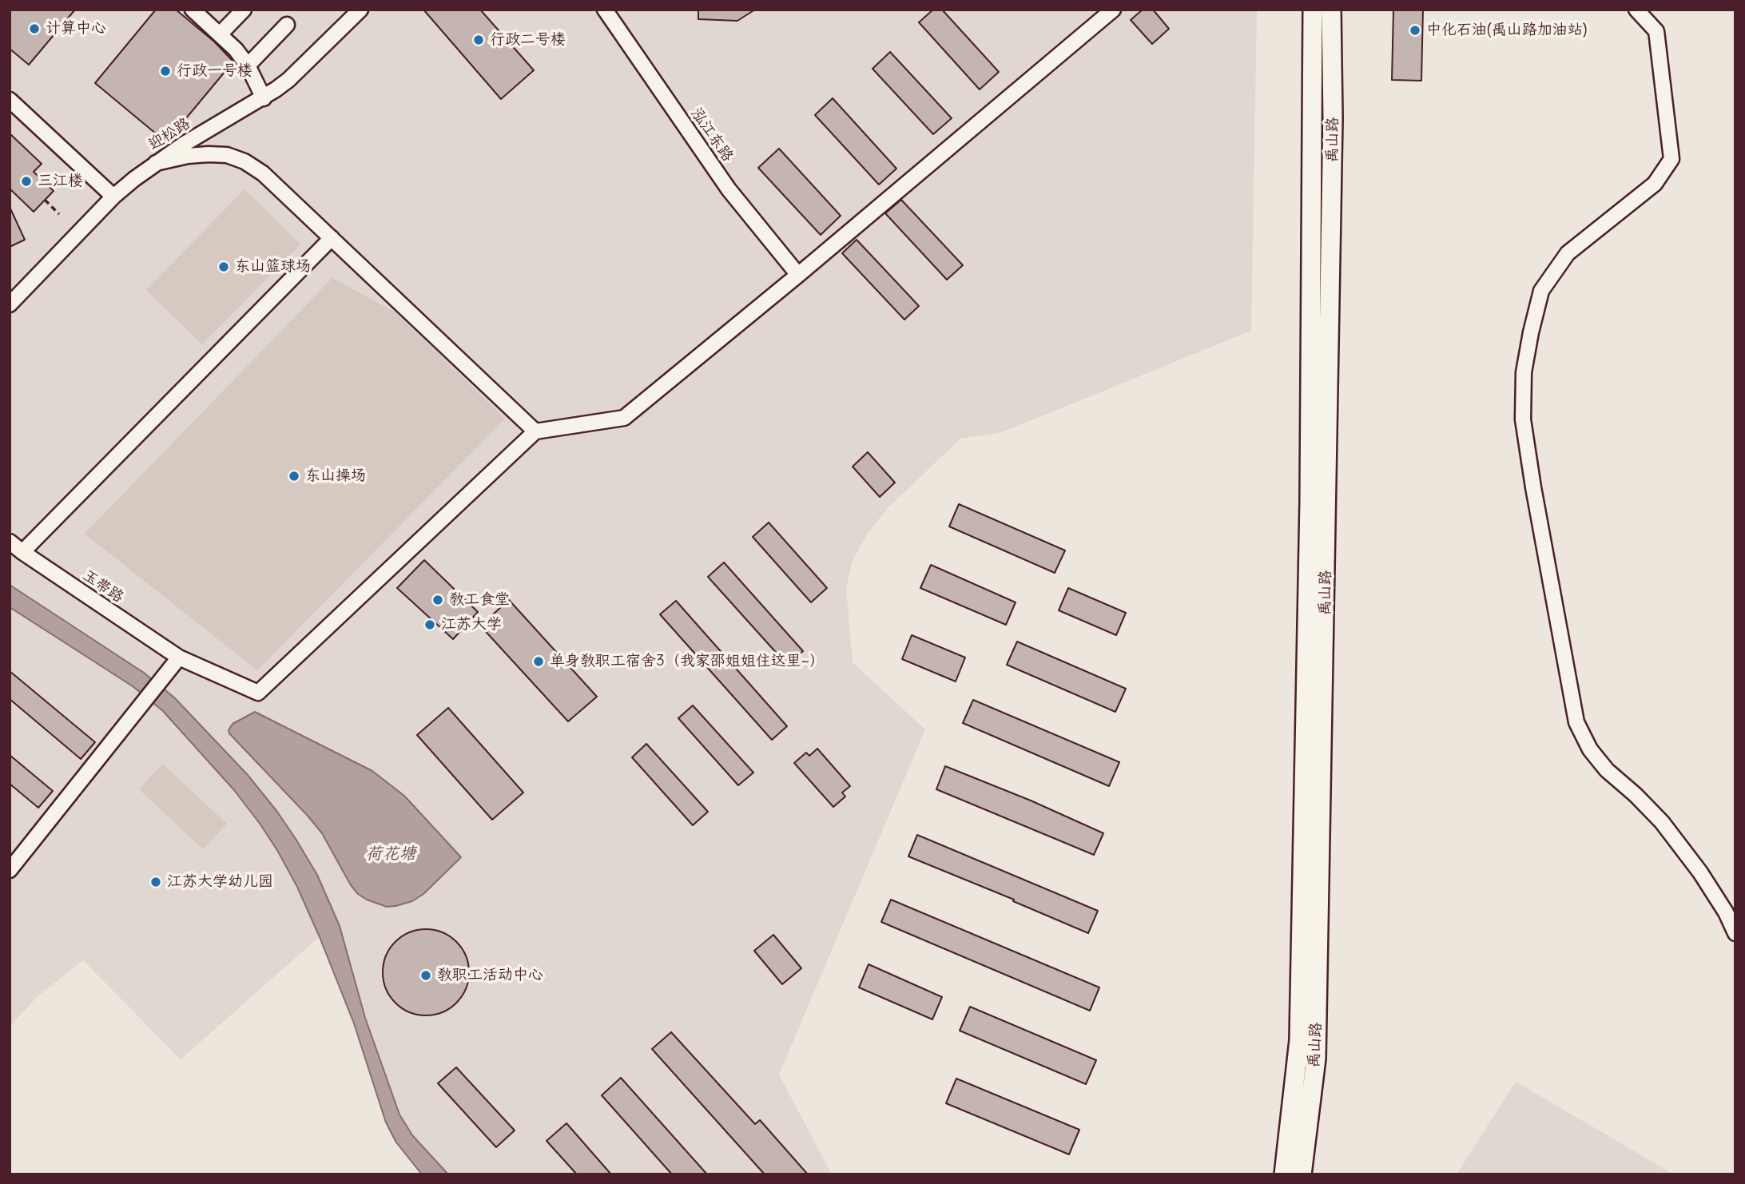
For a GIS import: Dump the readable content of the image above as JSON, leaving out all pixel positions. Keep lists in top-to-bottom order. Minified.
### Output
{"streets":{"main road":["禹山路"],"street":["迎松路","泓江东路","玉带路"]},"water":["荷花塘"],"places":["计算中心","中化石油(禹山路加油站)","行政二号楼","行政一号楼","三江楼","东山篮球场","东山操场","教工食堂","江苏大学","单身教职工宿舍3（我家邵姐姐住这里~）","江苏大学幼儿园","教职工活动中心"]}
